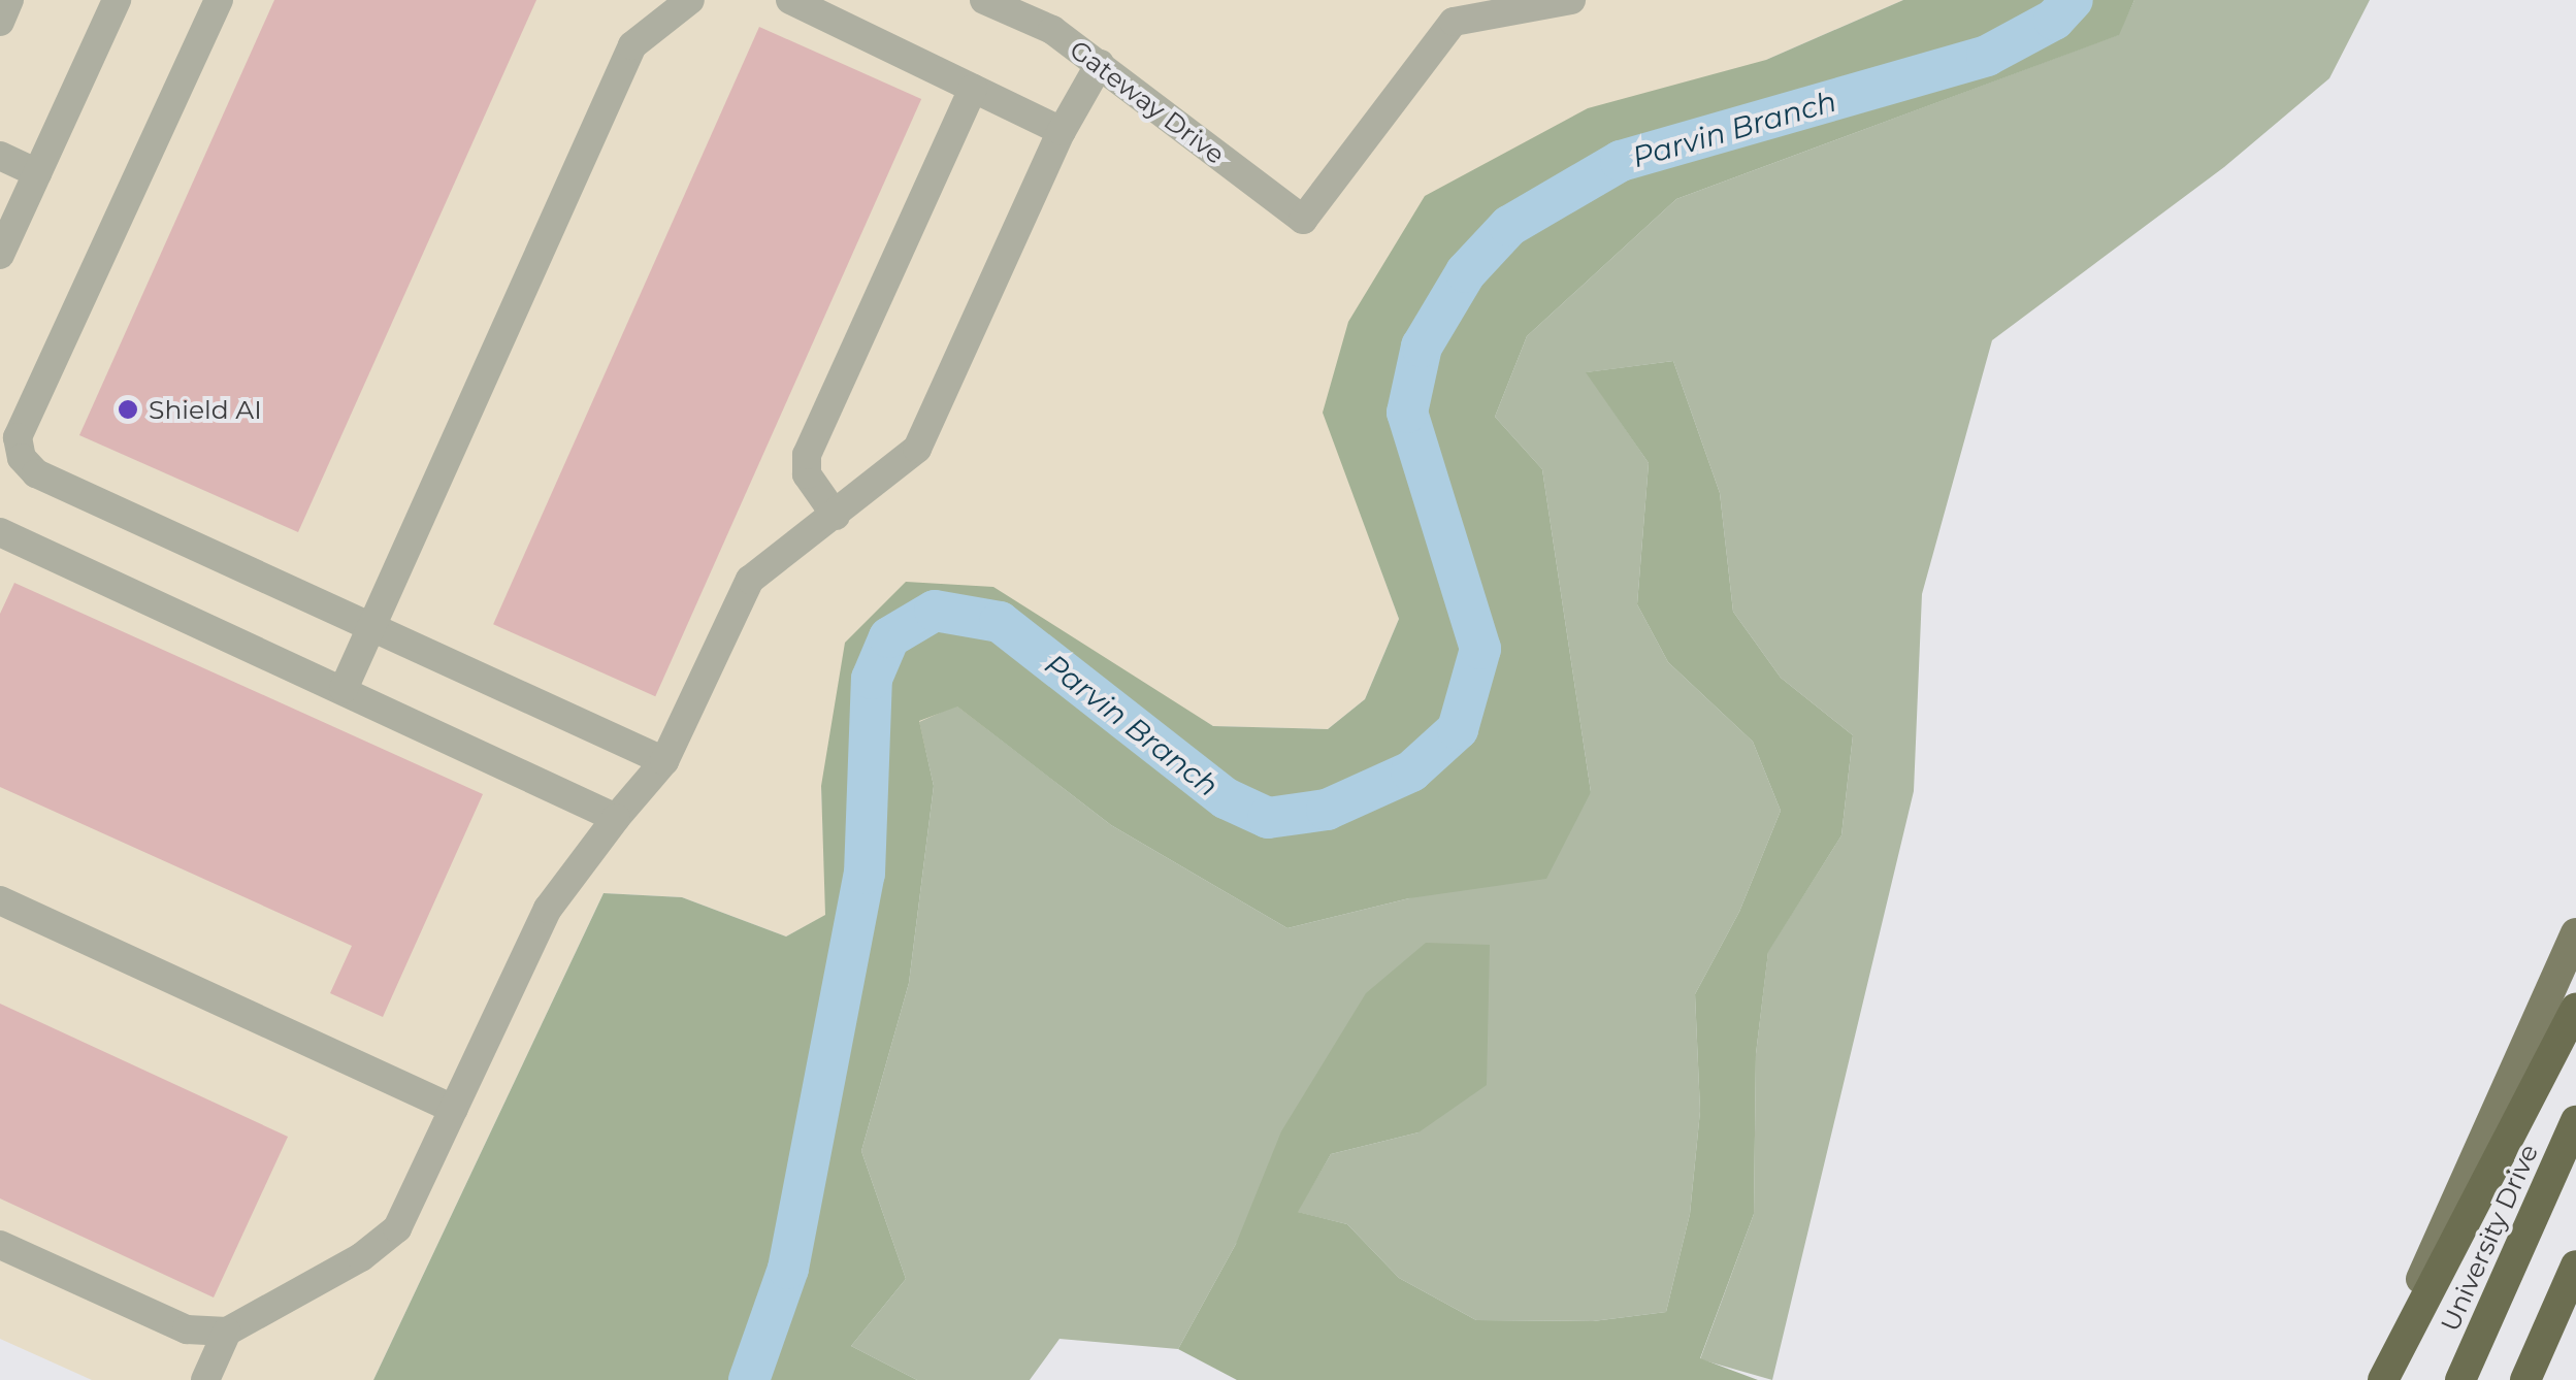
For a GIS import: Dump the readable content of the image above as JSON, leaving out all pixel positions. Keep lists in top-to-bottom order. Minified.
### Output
{"streets":{"highway":["University Drive"],"street":["Gateway Drive"]},"water":["Parvin Branch"],"places":["Shield AI"]}
